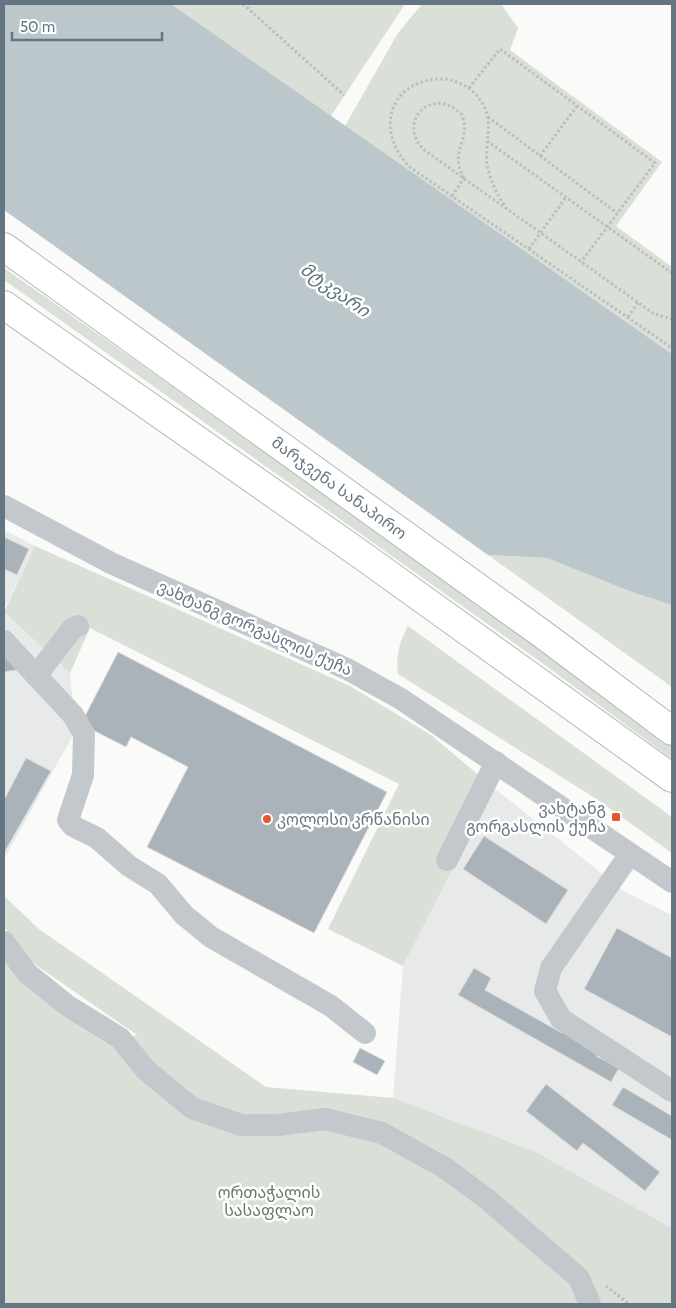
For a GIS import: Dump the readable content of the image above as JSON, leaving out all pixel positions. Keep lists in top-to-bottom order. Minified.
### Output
{"streets":{"highway":["მარჯვენა სანაპირო"],"street":["ვახტანგ გორგასლის ქუჩა"]},"water":["მტკვარი"],"parks":["ორთაჭალის სასაფლაო"],"places":{"transit":["ვახტანგ გორგასლის ქუჩა"],"other":["კოლოსი კრწანისი"]},"scale_bar":"50 m"}
